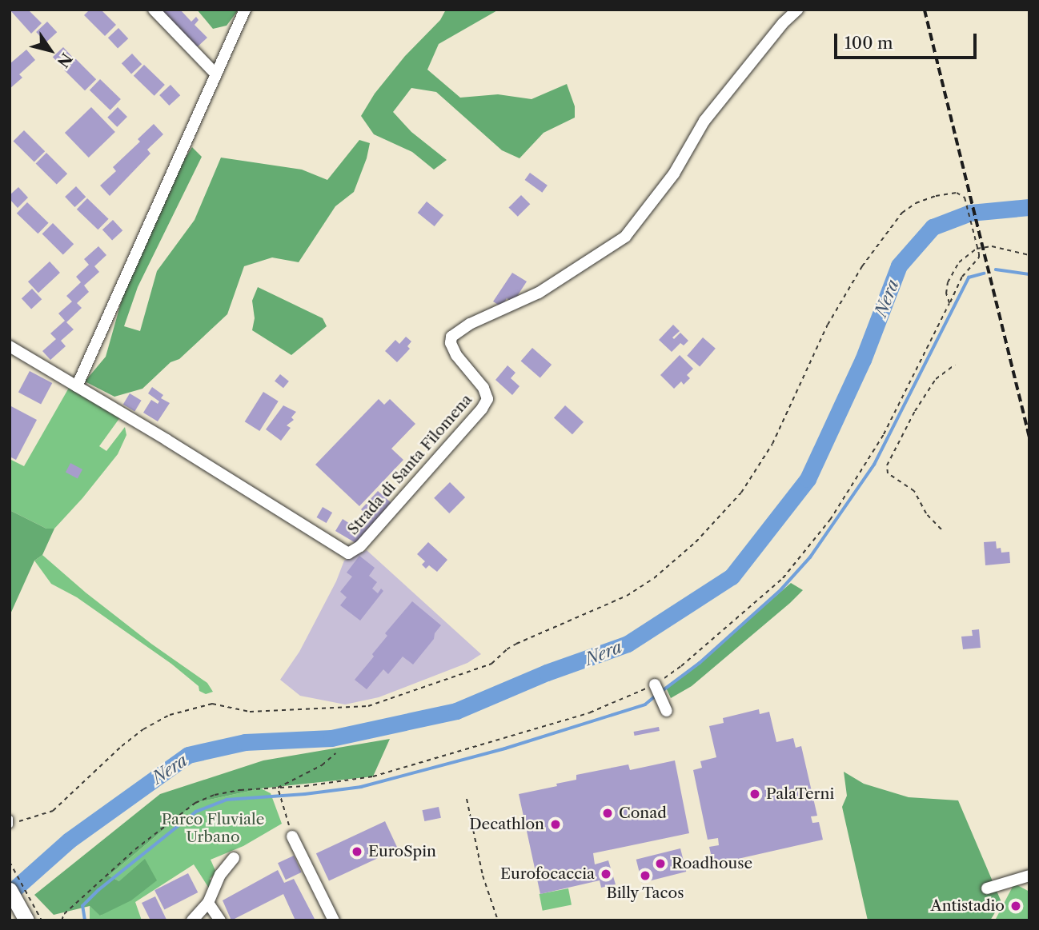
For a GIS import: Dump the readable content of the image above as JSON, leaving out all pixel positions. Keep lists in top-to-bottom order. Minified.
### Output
{"streets":{"street":["Strada di Santa Filomena"]},"water":["Nera"],"parks":["Parco Fluviale Urbano"],"places":["PalaTerni","Conad","Decathlon","EuroSpin","Roadhouse","Eurofocaccia","Billy Tacos","Antistadio"],"scale_bar":"100 m","north":"bottom right"}
